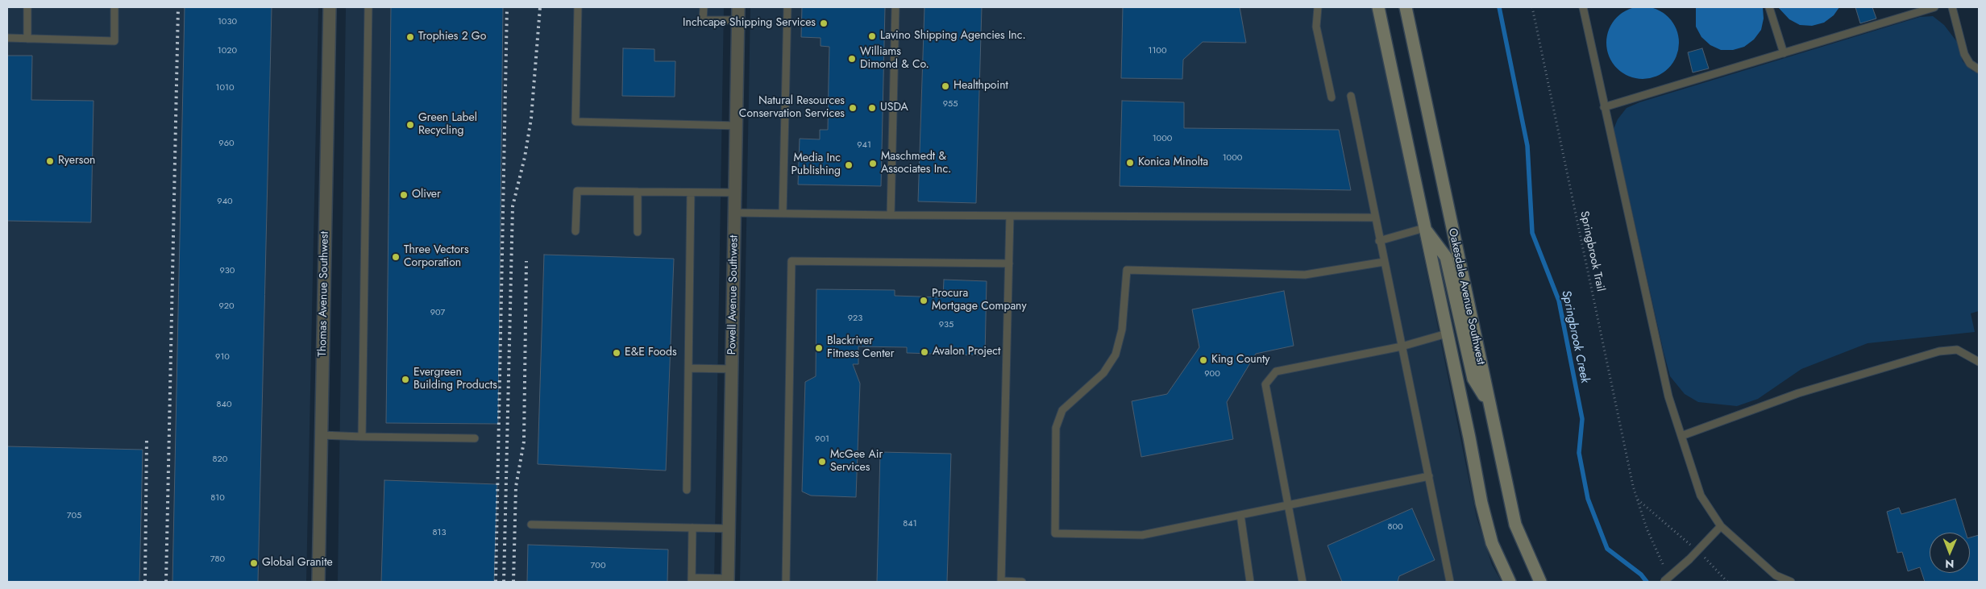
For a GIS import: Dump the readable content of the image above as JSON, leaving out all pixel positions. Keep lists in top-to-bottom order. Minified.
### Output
{"streets":{"street":["Thomas Avenue Southwest","Powell Avenue Southwest","Oakesdale Avenue Southwest"],"path":["Springbrook Trail"]},"water":["Springbrook Creek"],"places":["Inchcape Shipping Services","Lavino Shipping Agencies Inc.","Trophies 2 Go","Williams Dimond & Co.","Healthpoint","Natural Resources Conservation Services","USDA","Green Label Recycling","Ryerson","Konica Minolta","Maschmedt & Associates Inc.","Media Inc Publishing","Oliver","Three Vectors Corporation","Procura Mortgage Company","Blackriver Fitness Center","Avalon Project","E&E Foods","King County","Evergreen Building Products","McGee Air Services","Global Granite"],"house_numbers":["1030","1020","1100","1010","955","1000","960","941","1000","940","930","920","907","923","935","910","900","840","901","820","810","705","841","800","813","780","700"],"north":"bottom"}
